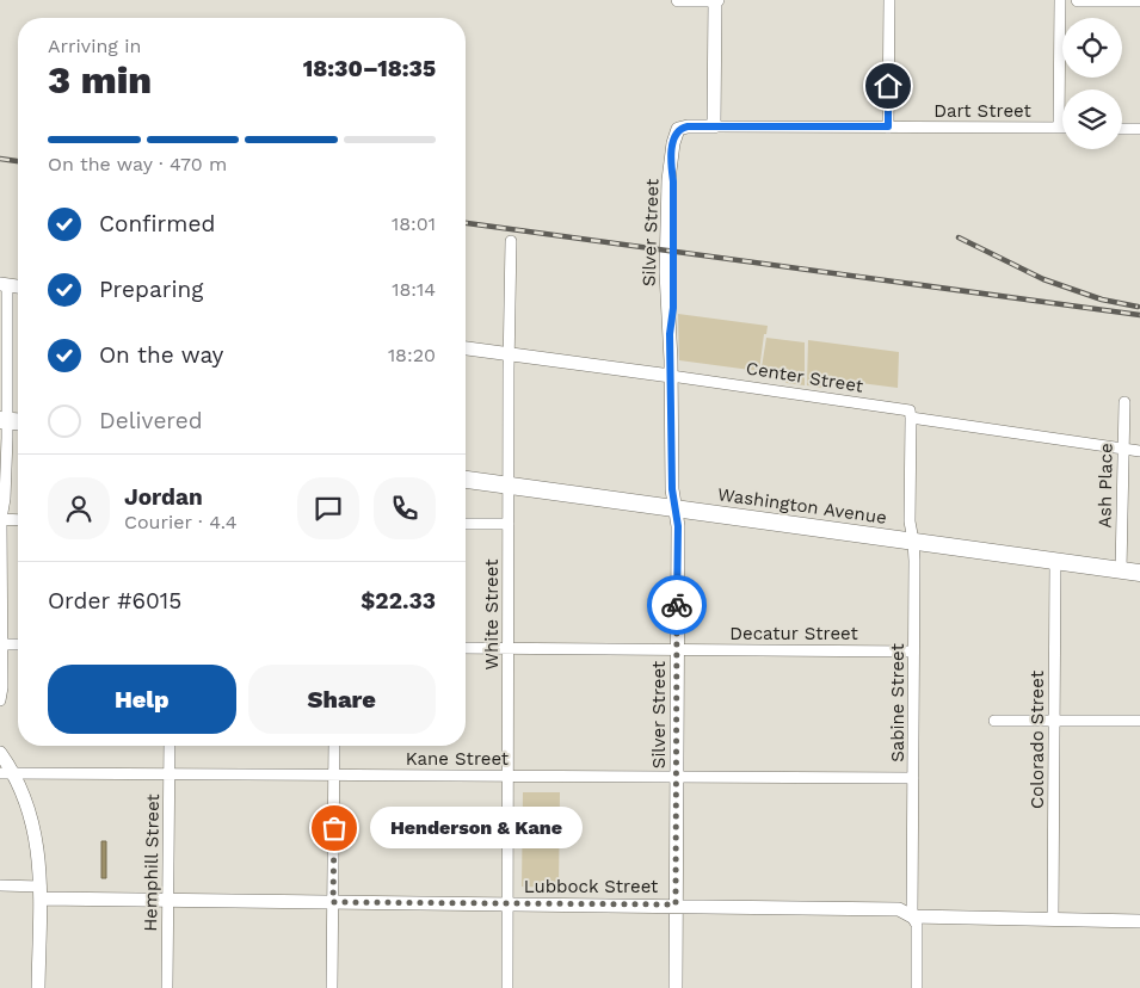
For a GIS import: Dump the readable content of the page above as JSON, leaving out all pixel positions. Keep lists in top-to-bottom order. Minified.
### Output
{"streets":{"main road":["Washington Avenue"],"street":["Dart Street","Silver Street","Center Street","Ash Place","White Street","Decatur Street","Sabine Street","Colorado Street","Kane Street","Hemphill Street","Lubbock Street"]},"crossings":[["Dart Street","Silver Street"],["Silver Street","Center Street"],["Silver Street","Washington Avenue"],["Silver Street","Decatur Street"],["Silver Street","Kane Street"],["Silver Street","Lubbock Street"],["Center Street","Ash Place"],["Center Street","White Street"],["Center Street","Sabine Street"],["Ash Place","Washington Avenue"],["Washington Avenue","White Street"],["Washington Avenue","Sabine Street"],["Washington Avenue","Colorado Street"],["White Street","Decatur Street"],["White Street","Kane Street"],["White Street","Lubbock Street"],["Decatur Street","Sabine Street"],["Sabine Street","Kane Street"],["Sabine Street","Lubbock Street"],["Colorado Street","Lubbock Street"],["Kane Street","Hemphill Street"],["Hemphill Street","Lubbock Street"]],"places":["Henderson & Kane"],"page":{"heading":["3 min","Arriving in","18:30–18:35"],"panel":["Jordan","Courier · 4.4","Order #6015","$22.33"],"bar":"On the way · 470 m","list":[["Confirmed","18:01"],["Preparing","18:14"],["On the way","18:20"],"Delivered"],"buttons":["Help","Share"],"bubble":"Henderson & Kane"}}
